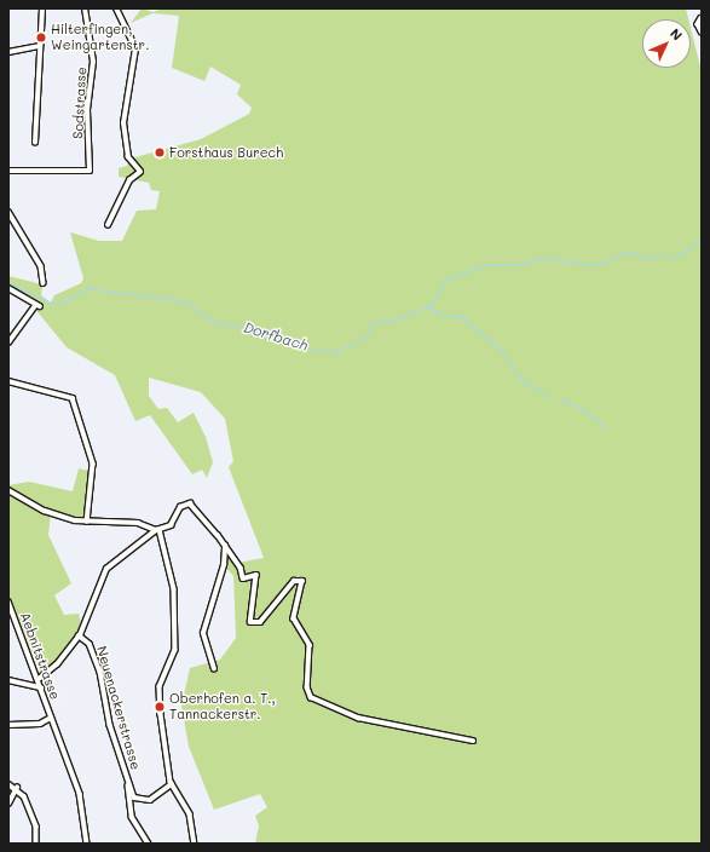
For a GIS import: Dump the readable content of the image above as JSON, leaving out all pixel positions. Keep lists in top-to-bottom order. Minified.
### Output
{"streets":{"street":["Sodstrasse","Aebnitstrasse","Neuenackerstrasse"]},"water":["Dorfbach"],"places":["Hilterfingen, Weingartenstr.","Forsthaus Burech","Oberhofen a. T., Tannackerstr."],"north":"top right"}
